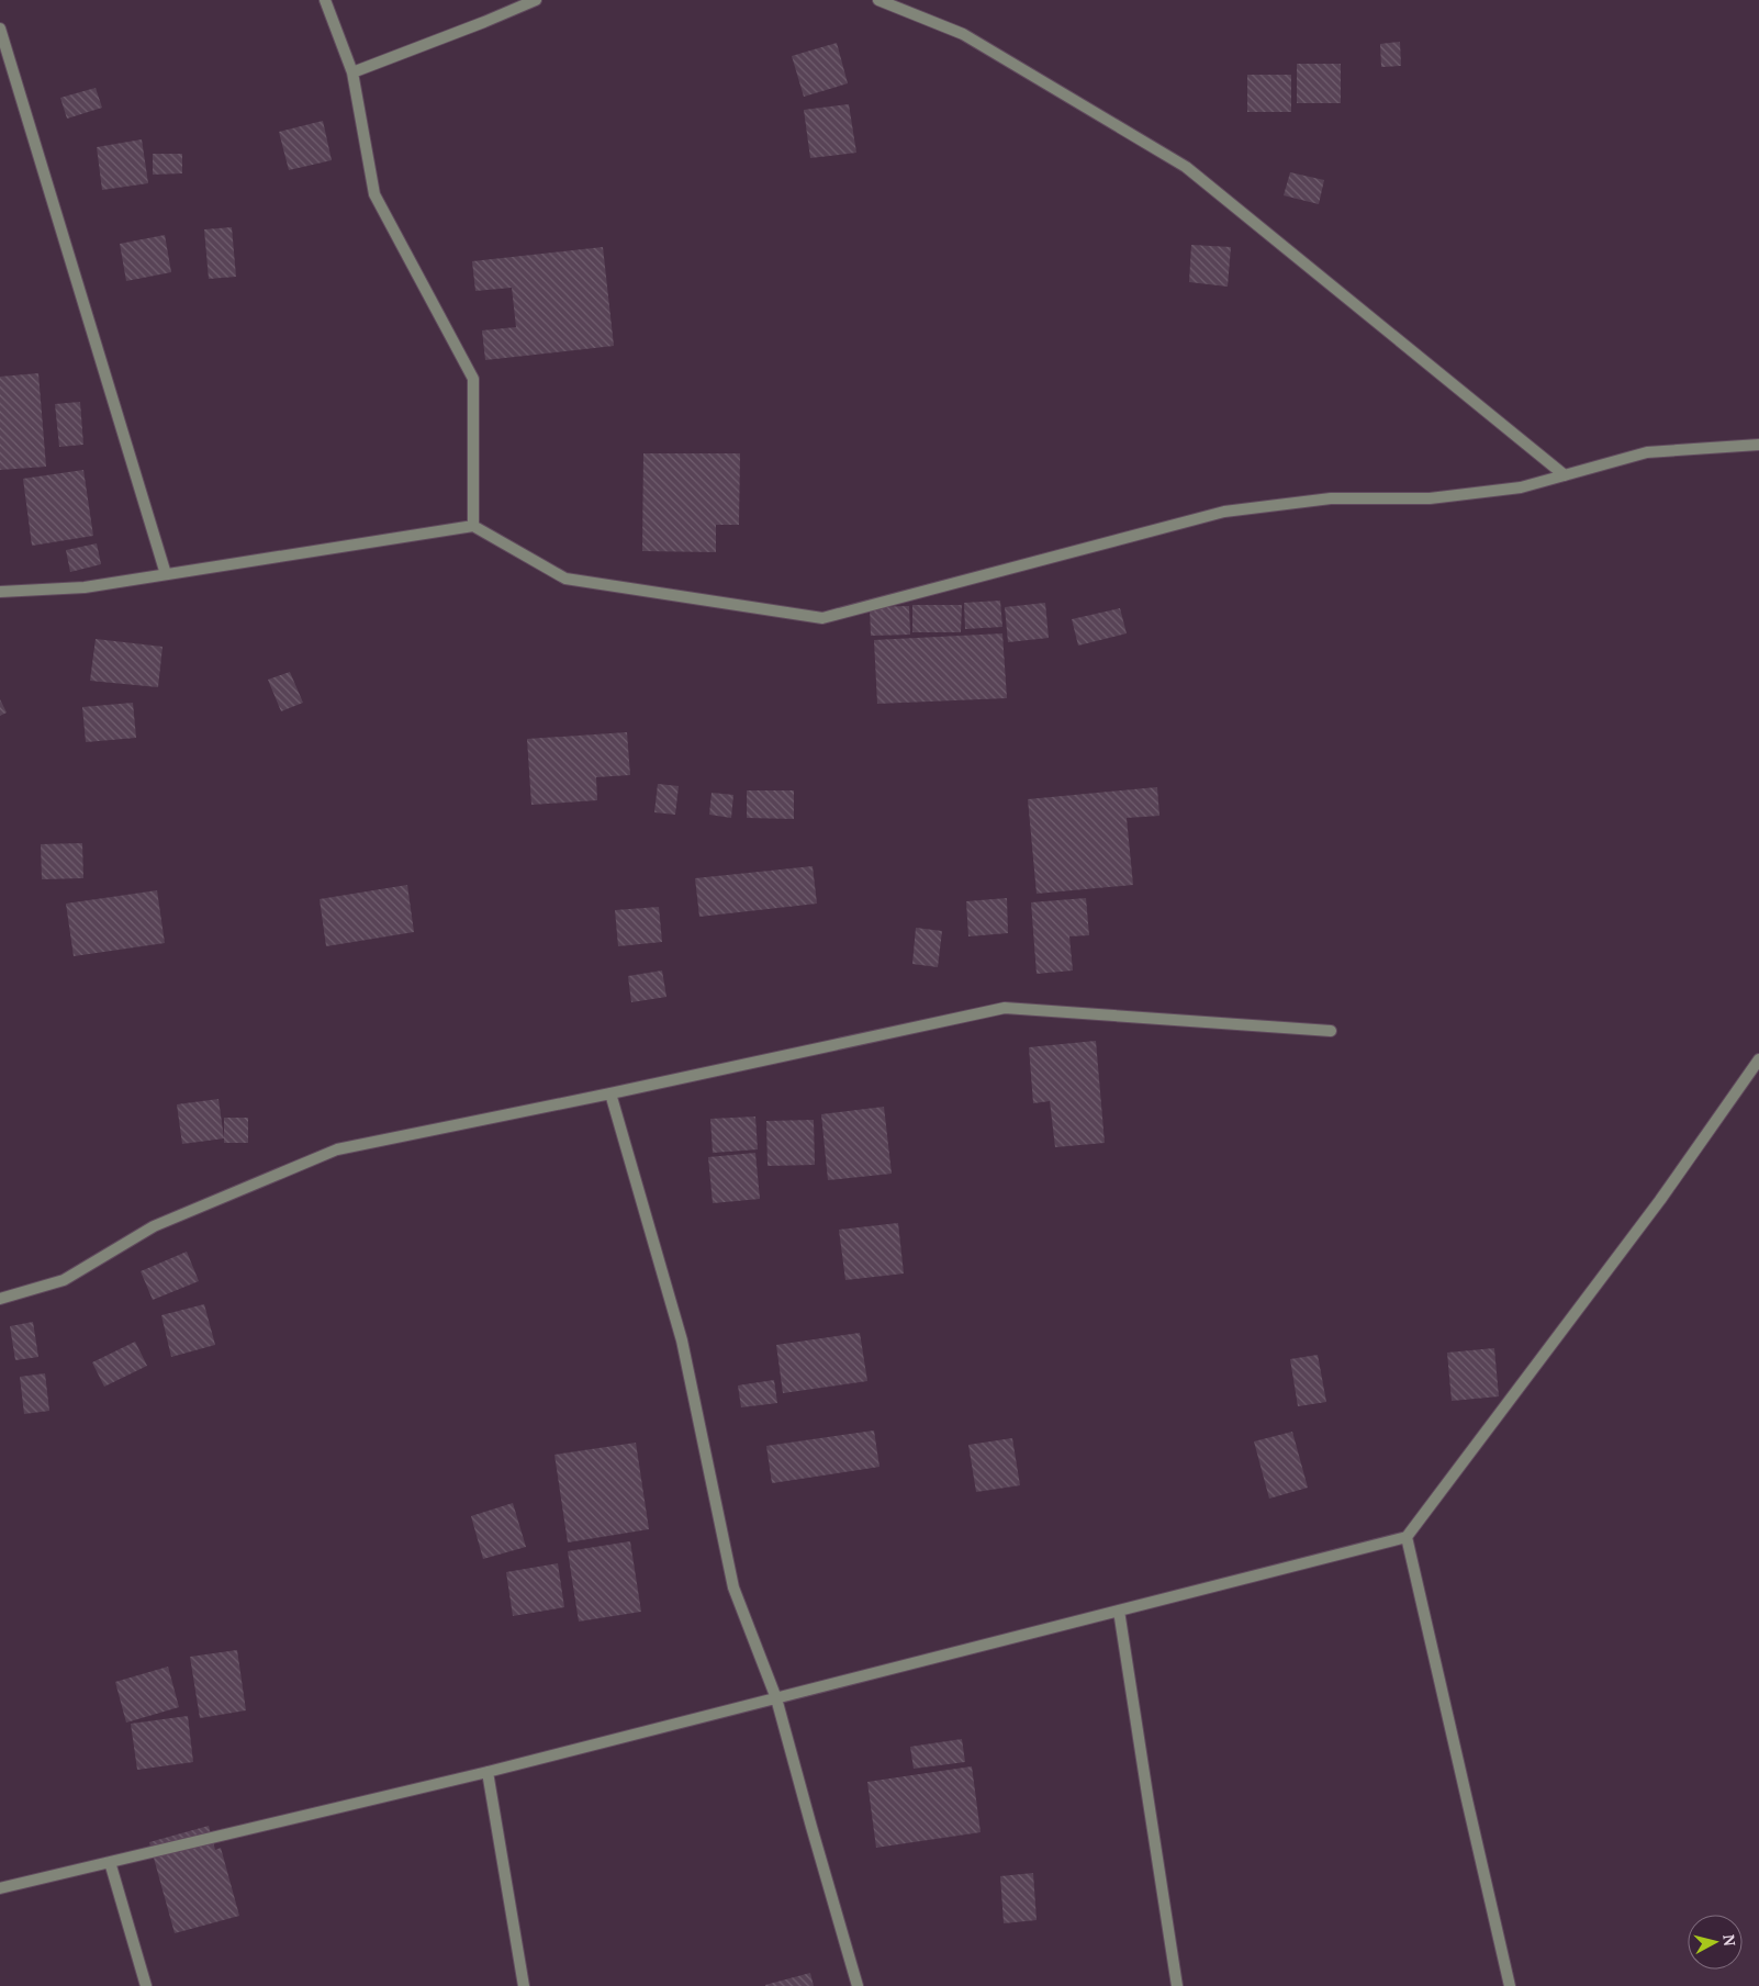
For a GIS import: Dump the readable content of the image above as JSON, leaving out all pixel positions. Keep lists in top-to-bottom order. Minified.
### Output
{"north":"right"}
